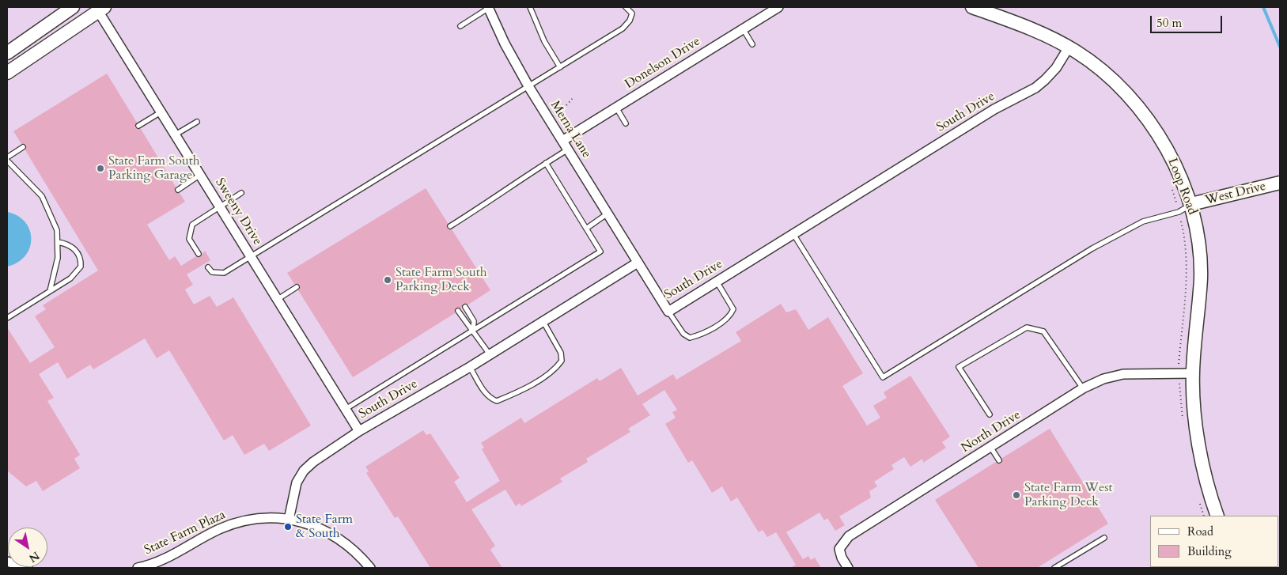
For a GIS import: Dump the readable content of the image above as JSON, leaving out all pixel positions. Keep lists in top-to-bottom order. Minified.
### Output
{"streets":{"street":["Donelson Drive","South Drive","Merna Lane","Loop Road","West Drive","Sweeny Drive","North Drive","State Farm Plaza"]},"crossings":[["Donelson Drive","Merna Lane"],["South Drive","Merna Lane"],["South Drive","Loop Road"],["South Drive","Sweeny Drive"],["South Drive","State Farm Plaza"],["Loop Road","West Drive"],["Loop Road","North Drive"]],"places":["State Farm South Parking Garage","State Farm South Parking Deck","State Farm West Parking Deck","State Farm & South"],"legend":["Road","Building"],"scale_bar":"50 m","north":"bottom right"}
